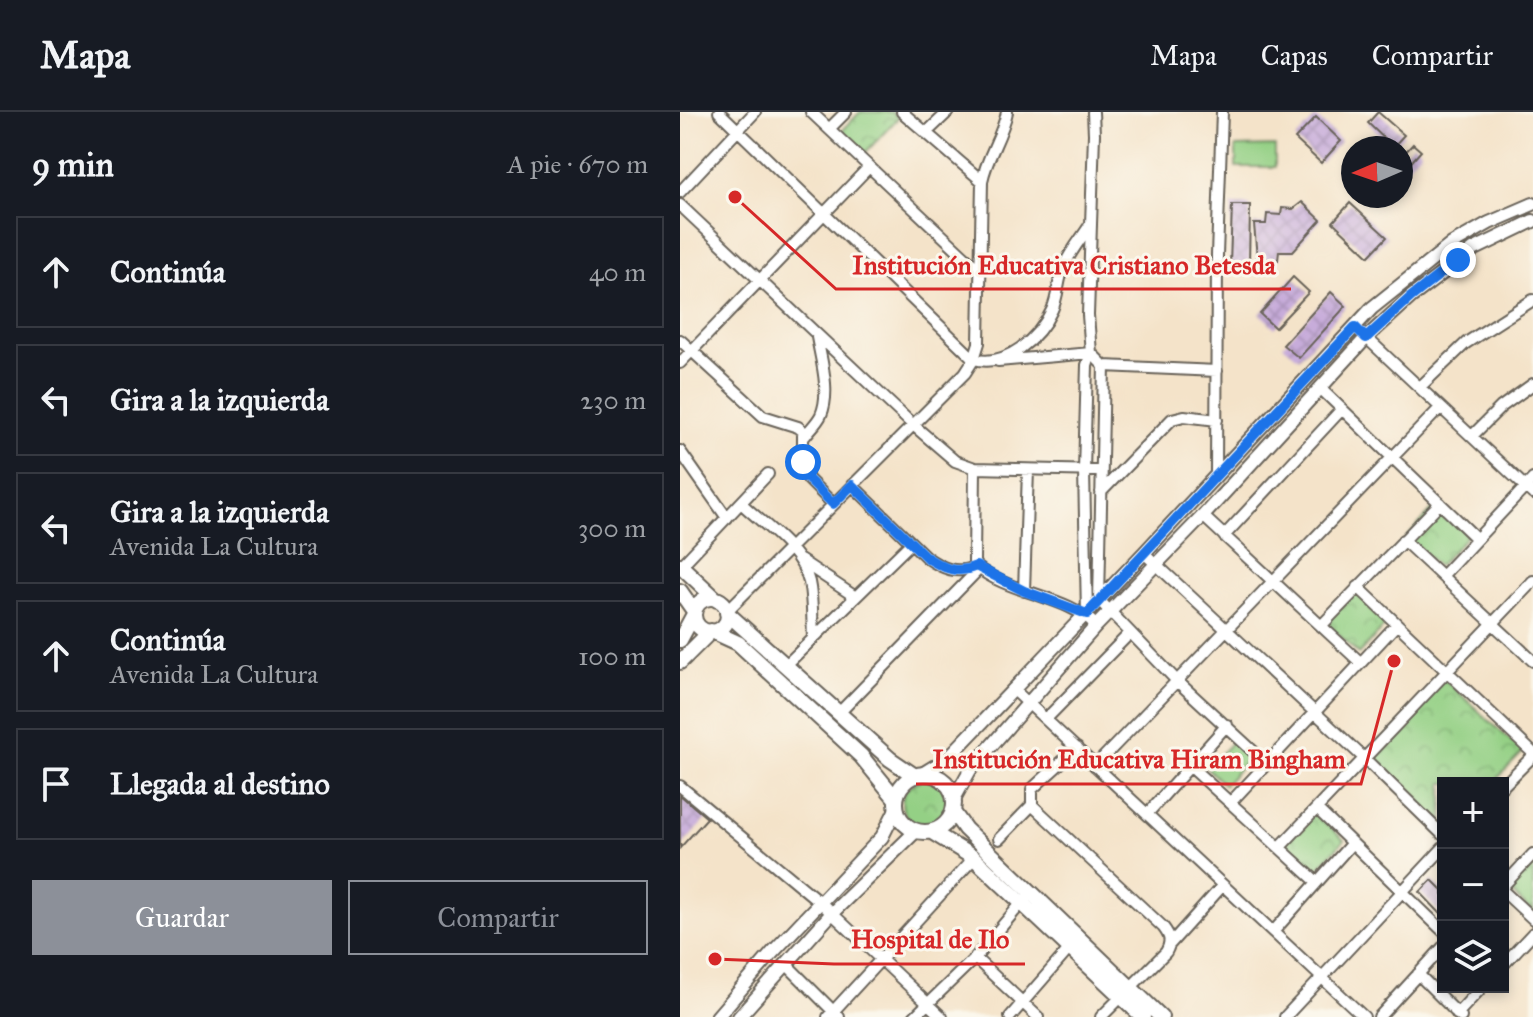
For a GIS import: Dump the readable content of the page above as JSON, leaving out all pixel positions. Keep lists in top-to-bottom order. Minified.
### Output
{"places":["Institución Educativa Cristiano Betesda","Institución Educativa Hiram Bingham","Hospital de Ilo"],"north":"left","page":{"header":"Mapa","nav":["Mapa","Capas","Compartir"],"heading":["9 min","A pie · 670 m"],"list":[["Continúa","40 m"],["Gira a la izquierda","230 m"],["Gira a la izquierda","Avenida La Cultura","300 m"],["Continúa","Avenida La Cultura","100 m"],"Llegada al destino"],"map_buttons":["+","−"],"buttons":["Guardar","Compartir"]}}
